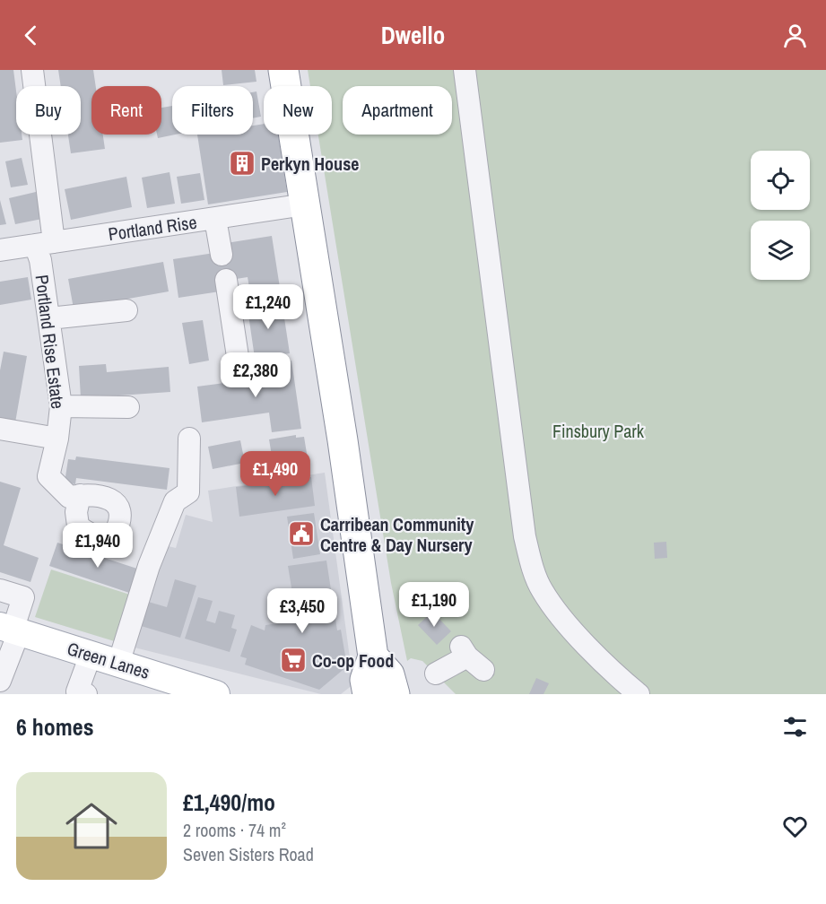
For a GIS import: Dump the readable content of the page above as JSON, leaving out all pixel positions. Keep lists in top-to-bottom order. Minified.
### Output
{"streets":{"main road":["Green Lanes"],"street":["Portland Rise","Portland Rise Estate"]},"crossings":[["Portland Rise","Portland Rise Estate"]],"parks":["Finsbury Park"],"places":{"building":["Perkyn House"],"public building":["Carribean Community Centre & Day Nursery"],"supermarket":["Co-op Food"]},"page":{"header":"Dwello","chip":["Buy","Rent","Filters","New","Apartment"],"price":["£1,240","£2,380","£1,490","£1,940","£1,190","£3,450"],"heading":"6 homes","list":[{"name":"£1,490/mo","note":"2 rooms · 74 m² · Seven Sisters Road"}]}}
